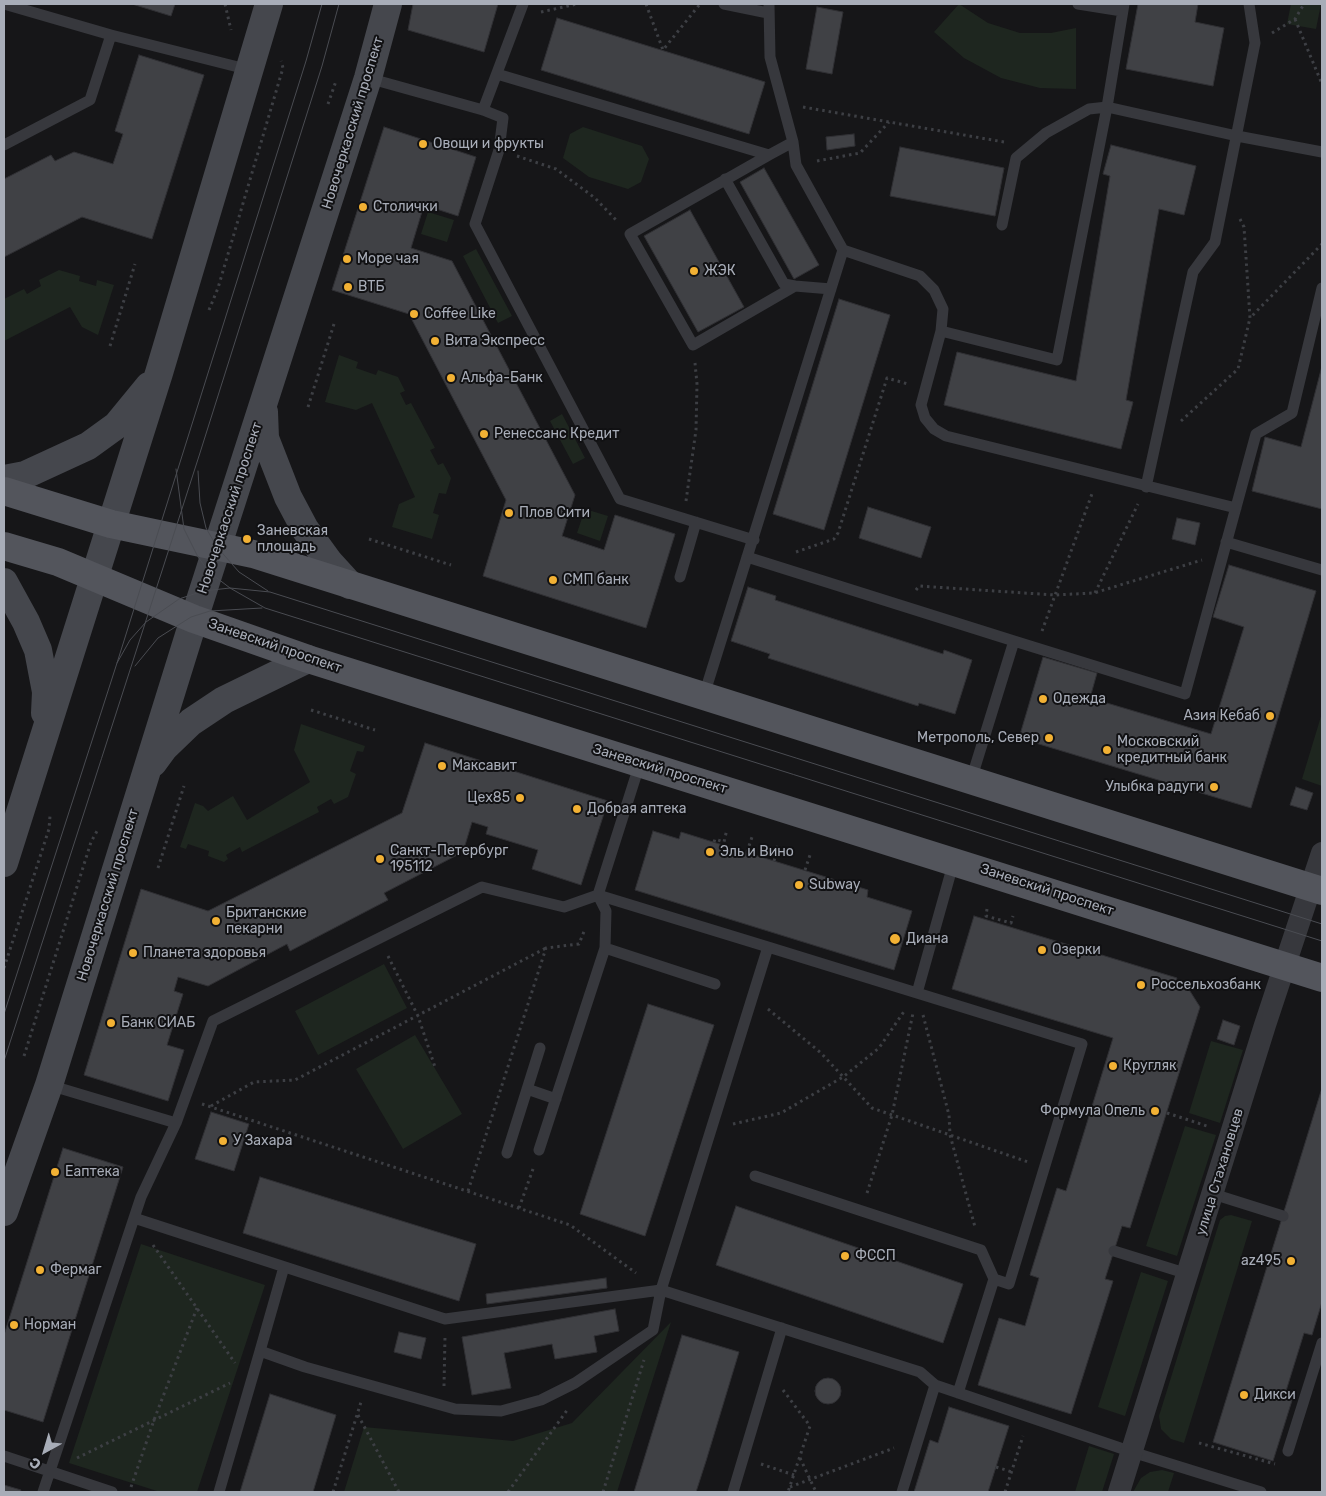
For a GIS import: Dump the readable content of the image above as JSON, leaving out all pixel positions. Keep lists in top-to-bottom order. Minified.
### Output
{"streets":{"main road":["Новочеркасский проспект","Заневский проспект"],"street":["улица Стахановцев"]},"crossings":[["Новочеркасский проспект","Заневский проспект"],["Заневский проспект","улица Стахановцев"]],"places":["Овощи и фрукты","Столички","Море чая","ЖЭК","ВТБ","Coffee Like","Вита Экспресс","Альфа-Банк","Ренессанс Кредит","Плов Сити","Заневская площадь","СМП банк","Одежда","Азия Кебаб","Метрополь, Север","Московский кредитный банк","Максавит","Улыбка радуги","Цех85","Добрая аптека","Эль и Вино","Санкт-Петербург 195112","Subway","Британские пекарни","Диана","Озерки","Планета здоровья","Россельхозбанк","Банк СИАБ","Кругляк","Формула Опель","У Захара","Еаптека","ФССП","az495","Фермаг","Норман","Дикси"],"north":"bottom left"}
